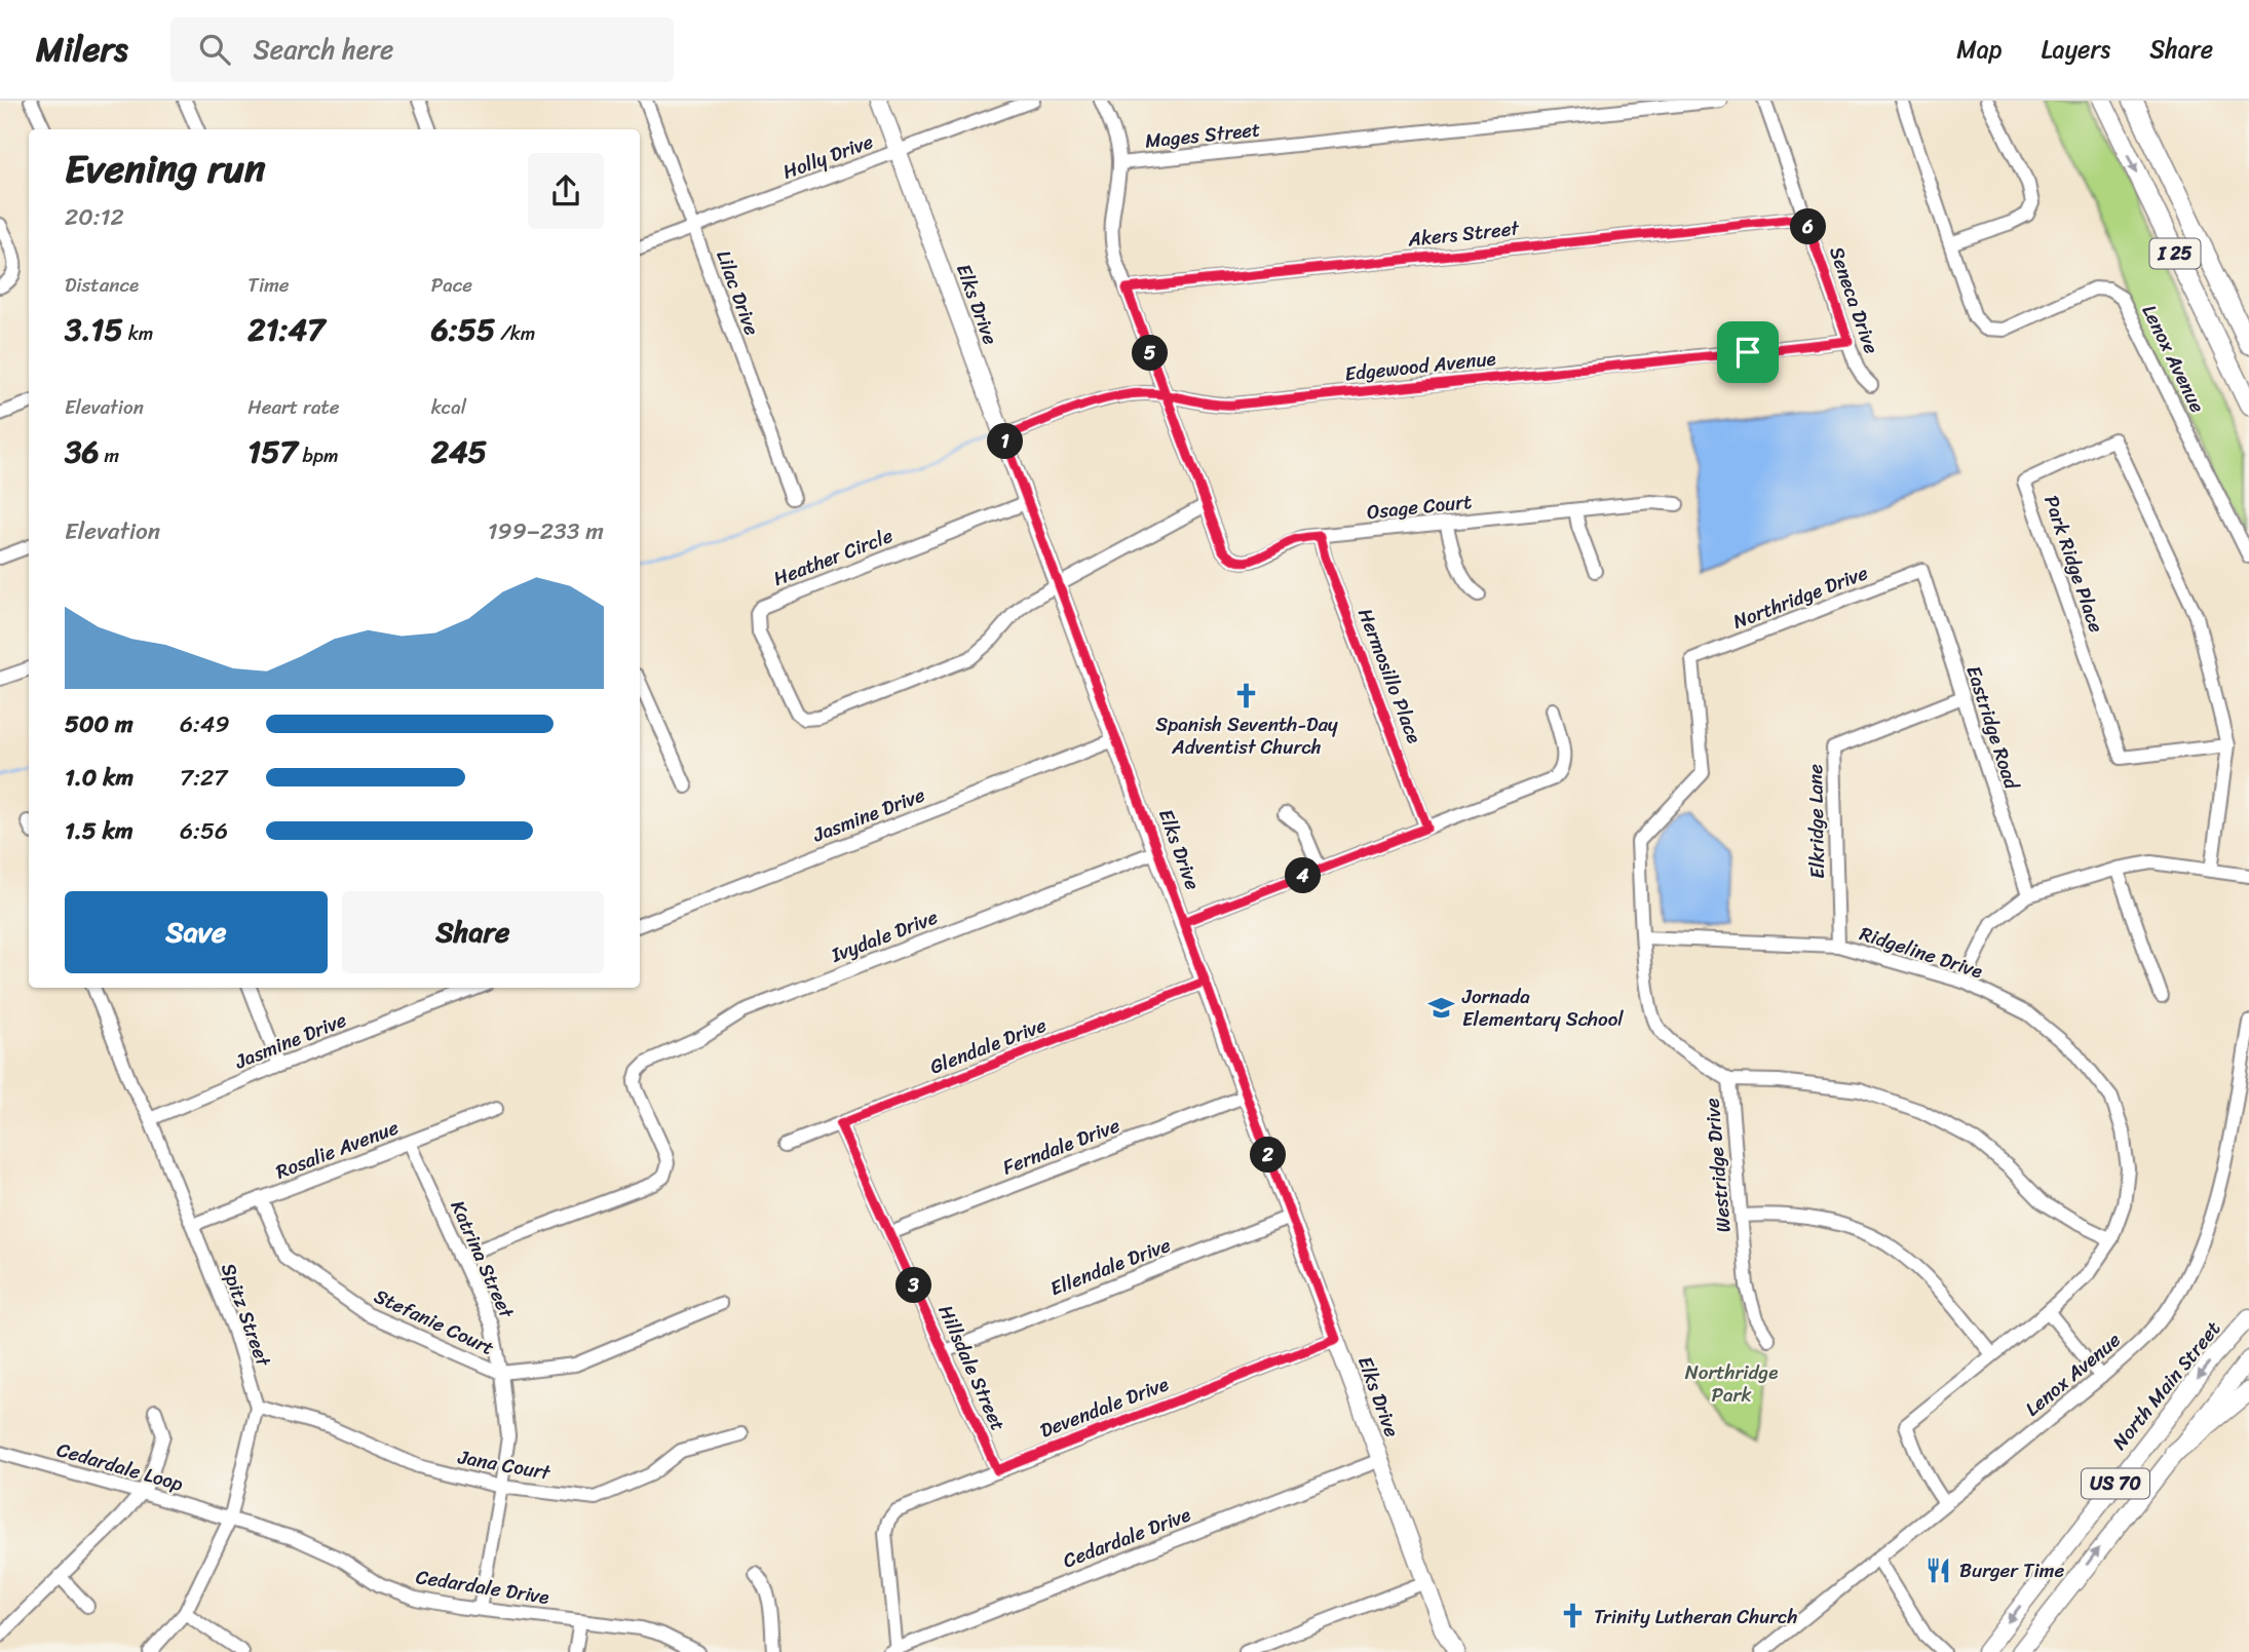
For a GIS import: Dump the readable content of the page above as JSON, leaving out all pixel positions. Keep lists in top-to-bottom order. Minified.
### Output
{"streets":{"highway":["I 25"],"main road":["Elks Drive","North Main Street","US 70"],"street":["Mages Street","Holly Drive","Akers Street","Lilac Drive","Seneca Drive","Lenox Avenue","Edgewood Avenue","Osage Court","Heather Circle","Park Ridge Place","Northridge Drive","Hermosillo Place","Eastridge Road","Jasmine Drive","Elkridge Lane","Ivydale Drive","Ridgeline Drive","Glendale Drive","Ferndale Drive","Rosalie Avenue","Westridge Drive","Katrina Street","Ellendale Drive","Spitz Street","Stefanie Court","Hillsdale Street","Devendale Drive","Jana Court","Cedardale Loop","Cedardale Drive"]},"crossings":[["Holly Drive","Lilac Drive"],["Holly Drive","Elks Drive"],["Akers Street","Seneca Drive"],["Seneca Drive","Edgewood Avenue"],["Elks Drive","Edgewood Avenue"],["Elks Drive","Heather Circle"],["Elks Drive","Jasmine Drive"],["Elks Drive","Ivydale Drive"],["Elks Drive","Glendale Drive"],["Elks Drive","Ferndale Drive"],["Elks Drive","Ellendale Drive"],["Elks Drive","Devendale Drive"],["Elks Drive","Cedardale Drive"],["Lenox Avenue","Ridgeline Drive"],["Osage Court","Heather Circle"],["Osage Court","Hermosillo Place"],["Northridge Drive","Eastridge Road"],["Northridge Drive","Westridge Drive"],["Eastridge Road","Elkridge Lane"],["Jasmine Drive","Spitz Street"],["Elkridge Lane","Ridgeline Drive"],["Ivydale Drive","Katrina Street"],["Ridgeline Drive","Westridge Drive"],["Glendale Drive","Hillsdale Street"],["Ferndale Drive","Hillsdale Street"],["Rosalie Avenue","Katrina Street"],["Rosalie Avenue","Spitz Street"],["Rosalie Avenue","Stefanie Court"],["Katrina Street","Stefanie Court"],["Katrina Street","Jana Court"],["Katrina Street","Cedardale Drive"],["Ellendale Drive","Hillsdale Street"],["Spitz Street","Jana Court"],["Hillsdale Street","Devendale Drive"],["Devendale Drive","Cedardale Drive"],["Cedardale Loop","Cedardale Drive"]],"parks":["Northridge Park"],"places":{"church":["Spanish Seventh-Day Adventist Church","Trinity Lutheran Church"],"school or university":["Jornada Elementary School"],"restaurant":["Burger Time"]},"page":{"header":"Milers","search":"Search here","nav":["Map","Layers","Share"],"heading":["Evening run","20:12"],"pins":["6","5","1","4","2","3"],"stats":[["Distance","3.15 km"],["Time","21:47"],["Pace","6:55 /km"],["Elevation","36 m"],["Heart rate","157 bpm"],["kcal","245"]],"chart":["Elevation","199–233 m"],"list":[{"name":"500 m","note":"6:49"},{"name":"1.0 km","note":"7:27"},{"name":"1.5 km","note":"6:56"}],"buttons":["Save","Share"]}}
